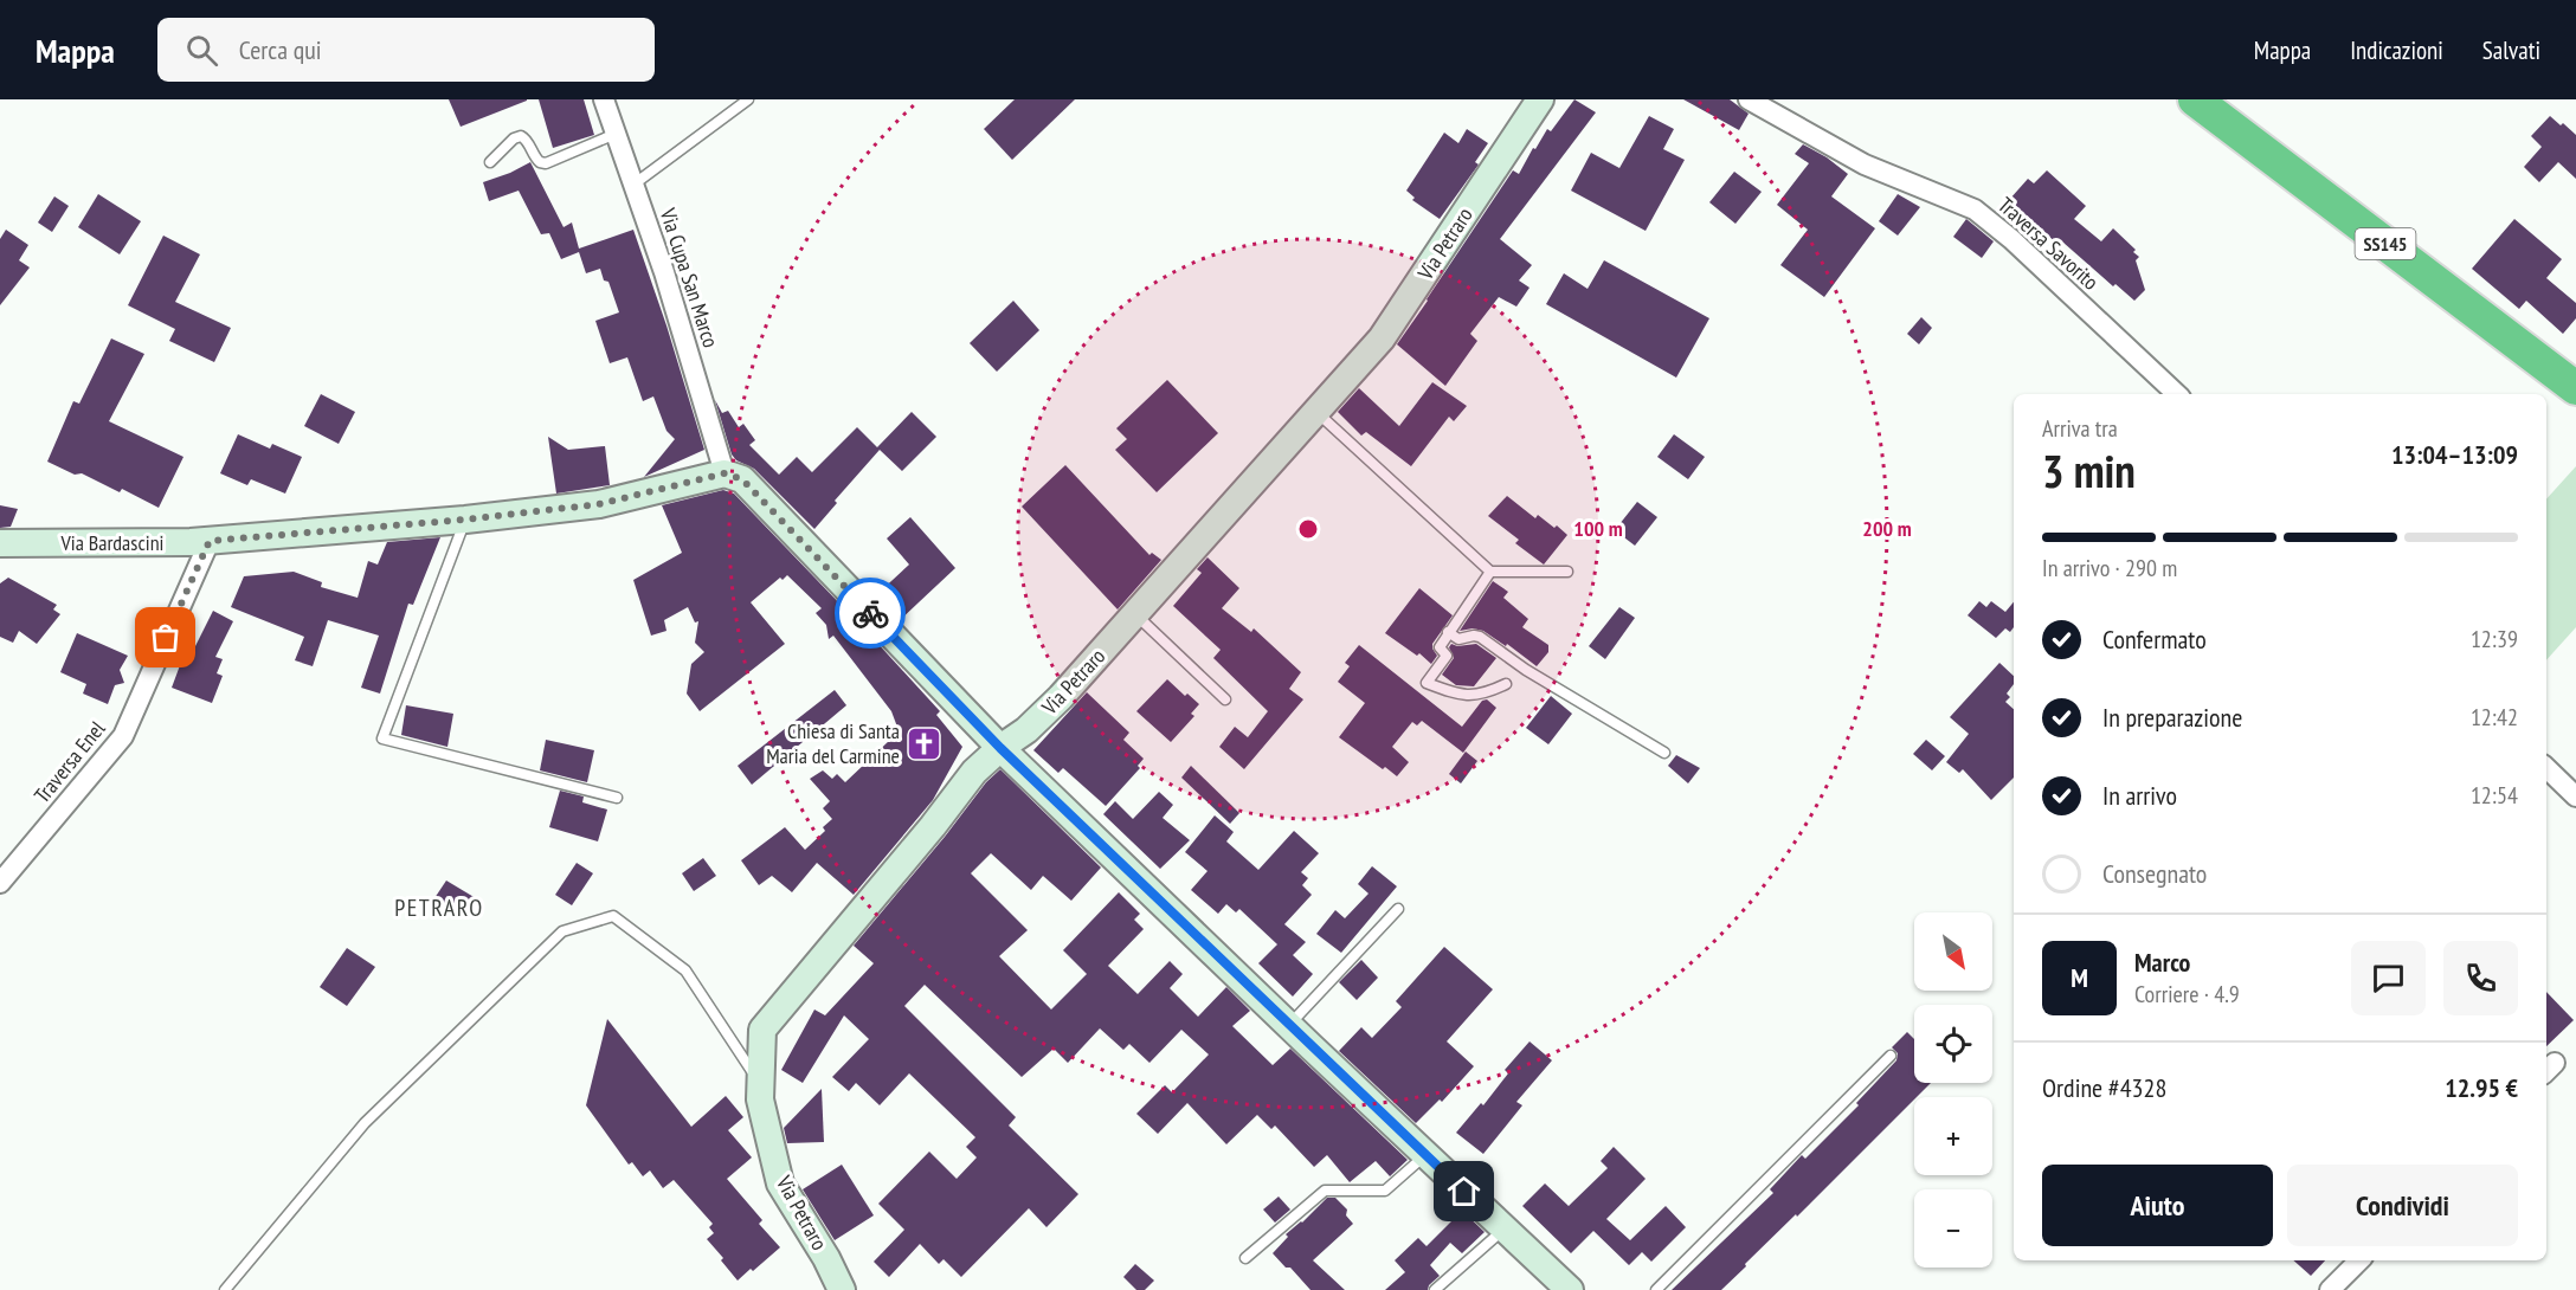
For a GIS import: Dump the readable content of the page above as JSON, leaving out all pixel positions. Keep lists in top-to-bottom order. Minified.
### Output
{"streets":{"highway":["SS145"],"street":["Via Petraro","Traversa Savorito","Via Cupa San Marco","Via Bardascini","Traversa Enel"]},"crossings":[["Via Cupa San Marco","Via Bardascini"],["Via Bardascini","Traversa Enel"]],"districts":["PETRARO"],"places":{"church":["Chiesa di Santa Maria del Carmine"]},"north":"bottom right","page":{"header":"Mappa","search":"Cerca qui","nav":["Mappa","Indicazioni","Salvati"],"heading":["3 min","Arriva tra","13:04–13:09"],"panel":["Marco","Corriere · 4.9","Ordine #4328","12.95 €"],"bar":"In arrivo · 290 m","list":[["Confermato","12:39"],["In preparazione","12:42"],["In arrivo","12:54"],"Consegnato"],"map_buttons":["+","−"],"round":"M","buttons":["Aiuto","Condividi"]},"rings":["100 m","200 m"]}
